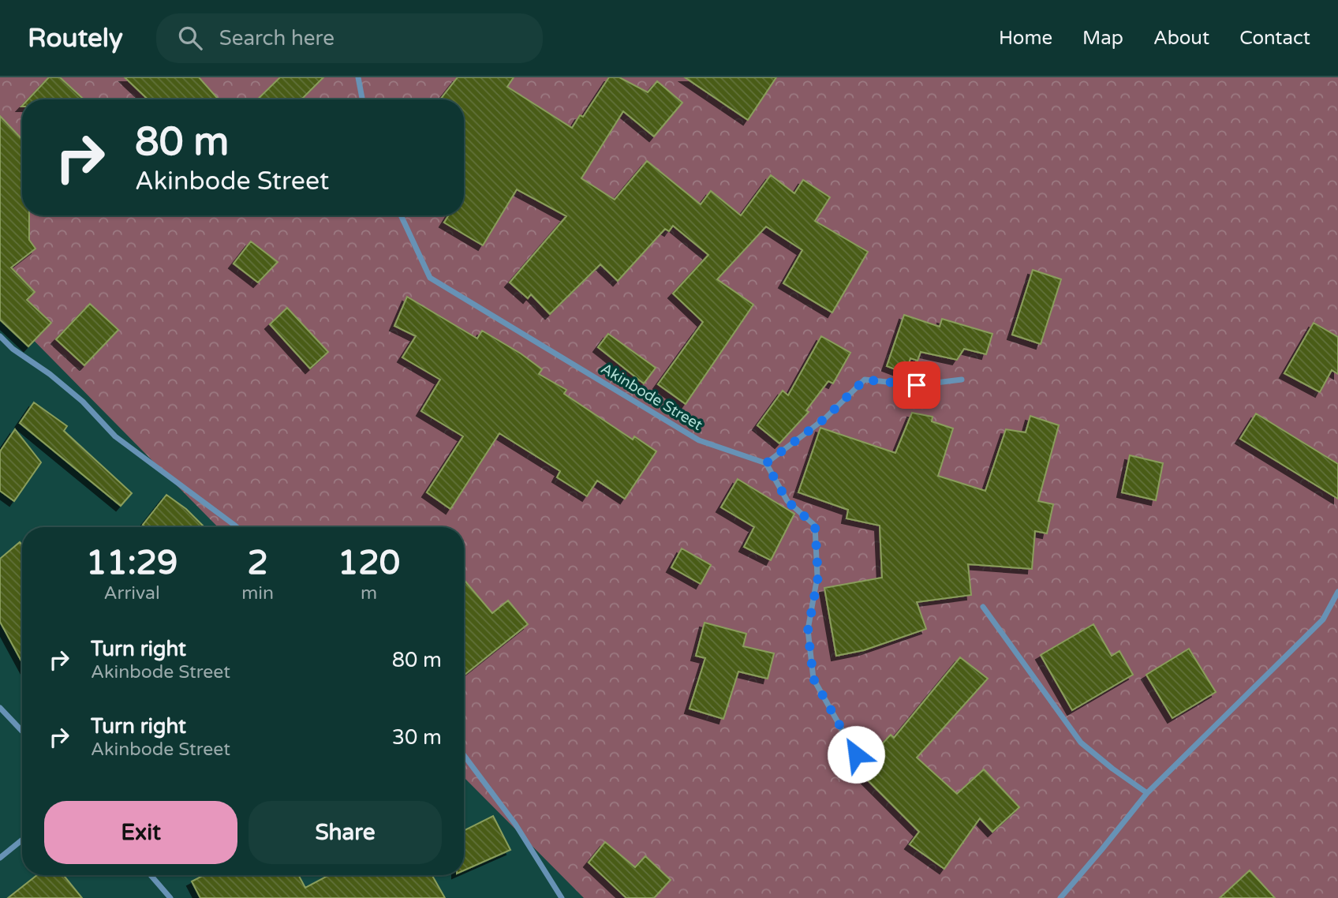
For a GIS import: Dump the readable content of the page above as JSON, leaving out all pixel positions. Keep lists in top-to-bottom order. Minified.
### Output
{"streets":{"street":["Akinbode Street"]},"page":{"header":"Routely","search":"Search here","nav":["Home","Map","About","Contact"],"turn":["80 m","Akinbode Street"],"eta":["11:29","Arrival","2","min","120","m"],"list":[{"name":"Turn right","note":"Akinbode Street","value":"80 m"},{"name":"Turn right","note":"Akinbode Street","value":"30 m"}],"buttons":["Exit","Share"]}}
